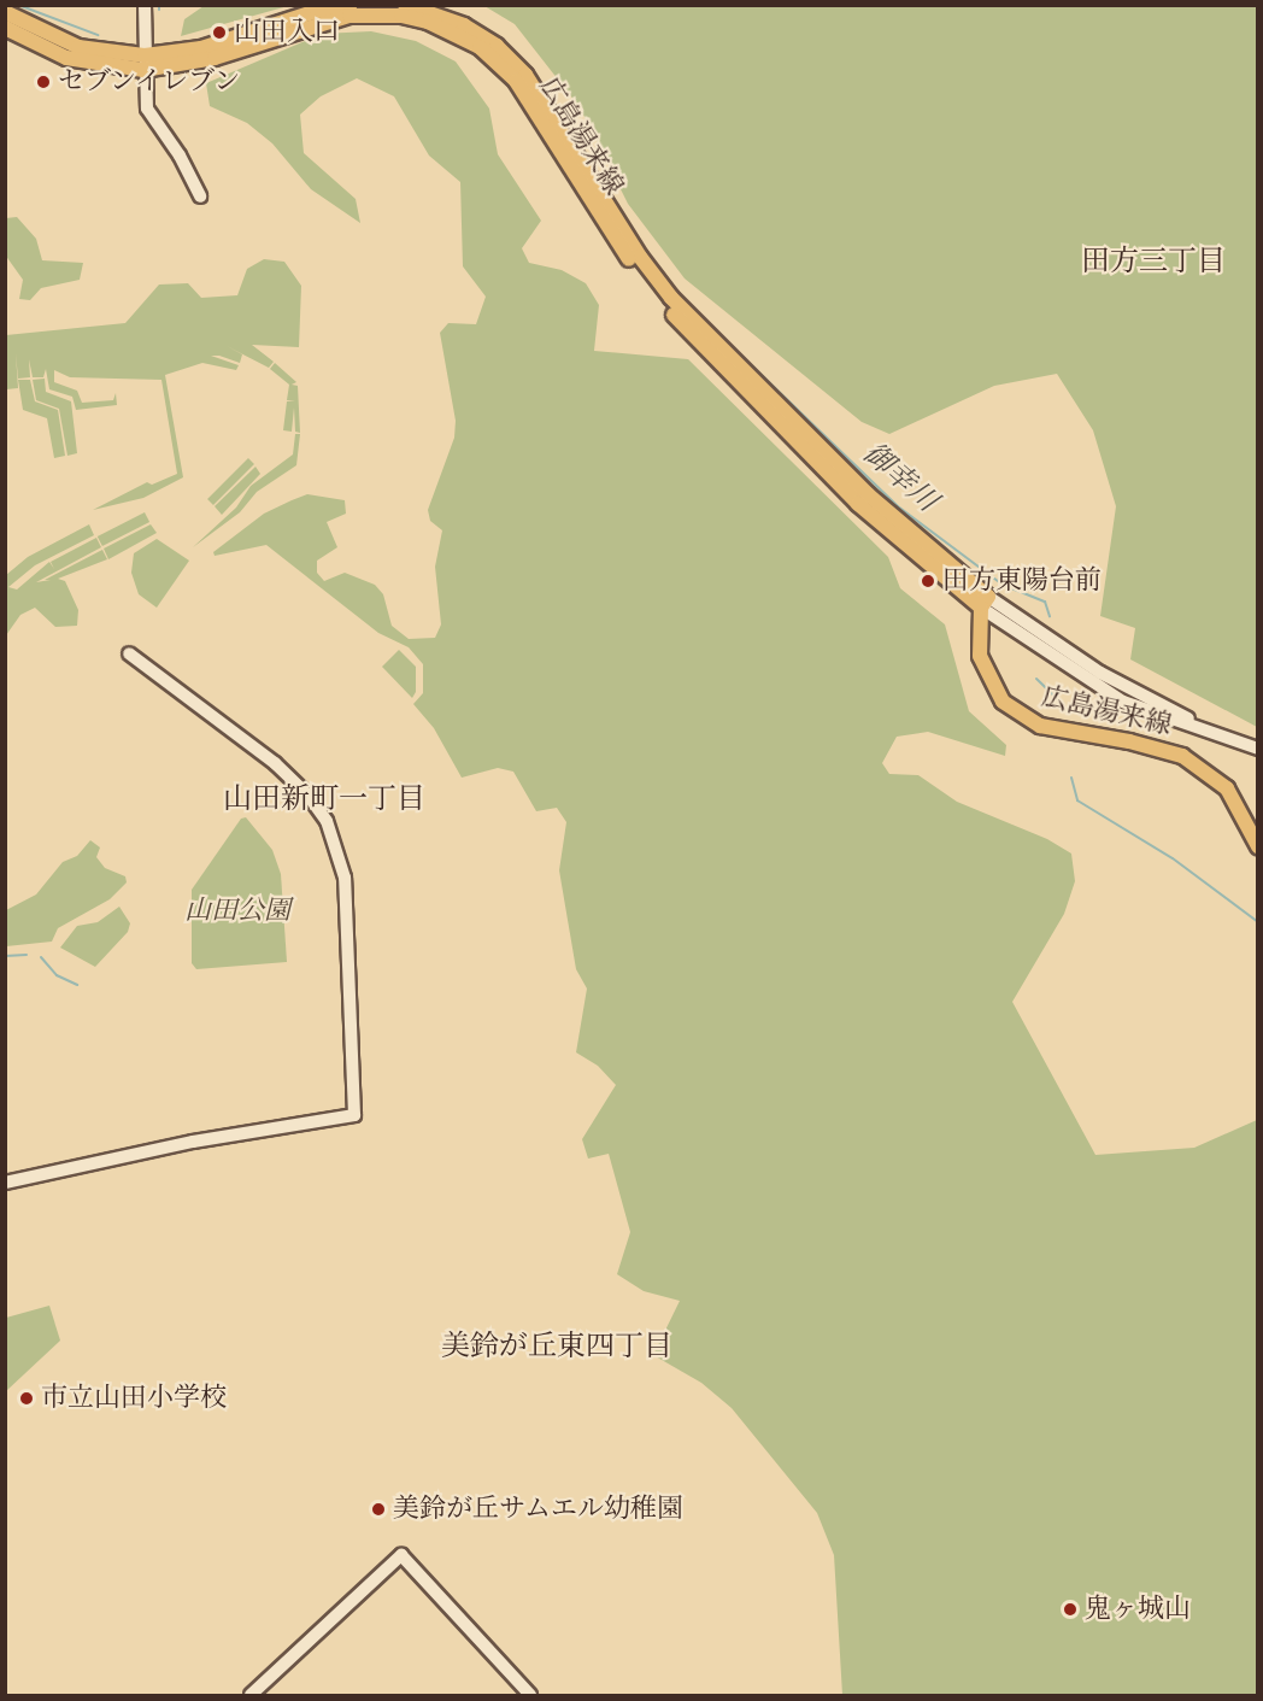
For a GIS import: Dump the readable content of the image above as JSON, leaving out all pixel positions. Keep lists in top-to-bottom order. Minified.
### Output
{"streets":{"main road":["広島湯来線"]},"districts":["田方三丁目","山田新町一丁目","美鈴が丘東四丁目"],"water":["御幸川"],"parks":["山田公園"],"places":["山田入口","セブンイレブン","田方東陽台前","市立山田小学校","美鈴が丘サムエル幼稚園","鬼ヶ城山"]}
